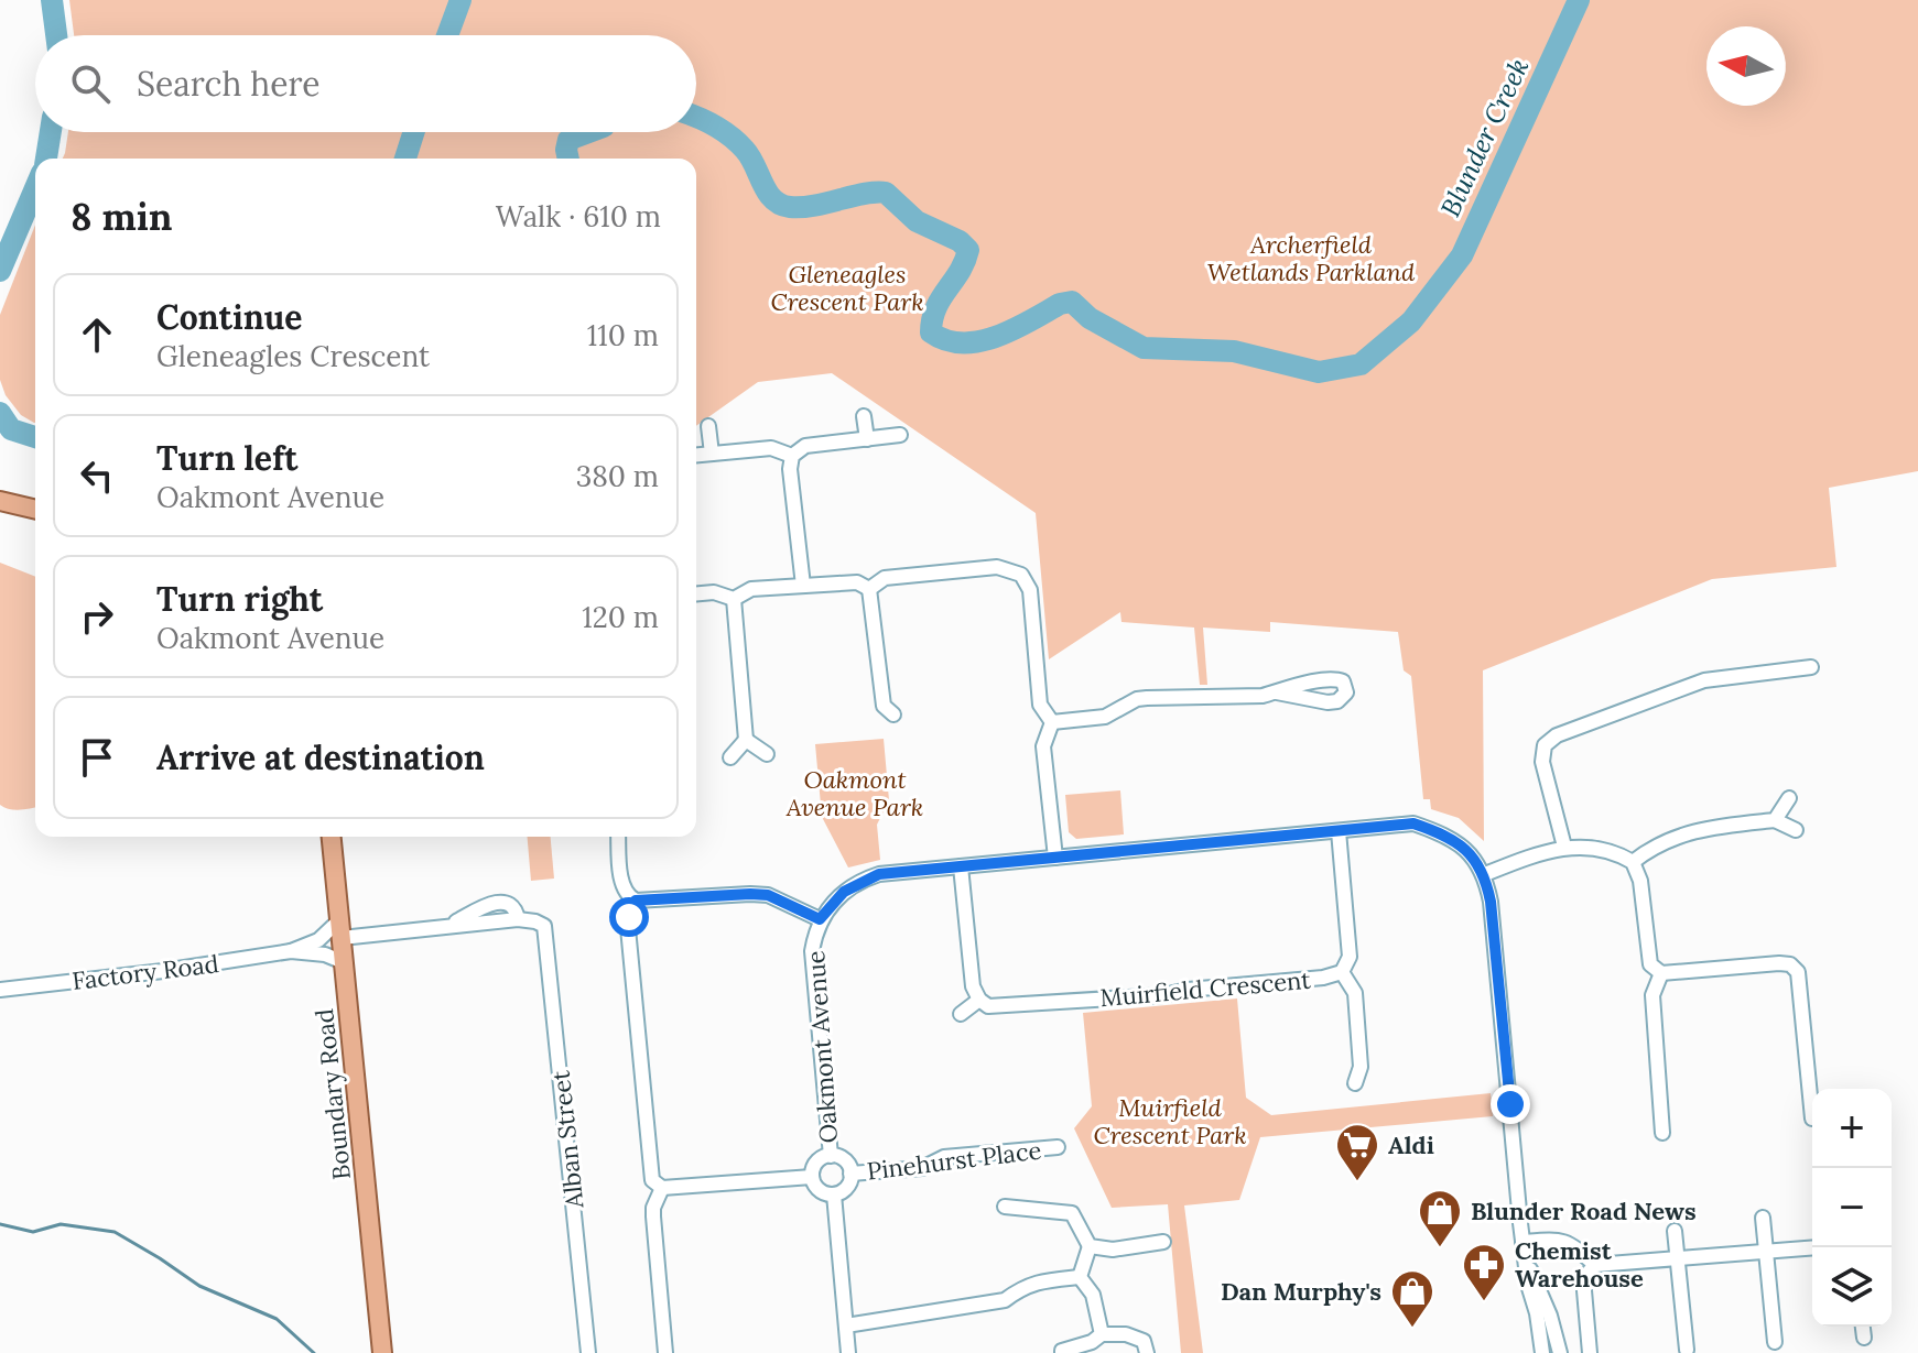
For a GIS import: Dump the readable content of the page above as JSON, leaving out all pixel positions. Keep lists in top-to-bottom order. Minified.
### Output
{"streets":{"main road":["Boundary Road"],"street":["Factory Road","Muirfield Crescent","Oakmont Avenue","Alban Street","Pinehurst Place"]},"crossings":[["Factory Road","Boundary Road"],["Factory Road","Alban Street"],["Muirfield Crescent","Oakmont Avenue"],["Oakmont Avenue","Pinehurst Place"]],"water":["Blunder Creek"],"parks":["Archerfield Wetlands Parkland","Gleneagles Crescent Park","Oakmont Avenue Park","Muirfield Crescent Park"],"places":{"supermarket":["Aldi"],"shop":["Blunder Road News","Dan Murphy's"],"pharmacy":["Chemist Warehouse"]},"north":"left","page":{"search":"Search here","heading":["8 min","Walk · 610 m"],"list":[["Continue","Gleneagles Crescent","110 m"],["Turn left","Oakmont Avenue","380 m"],["Turn right","Oakmont Avenue","120 m"],"Arrive at destination"],"map_buttons":["+","−"]}}
